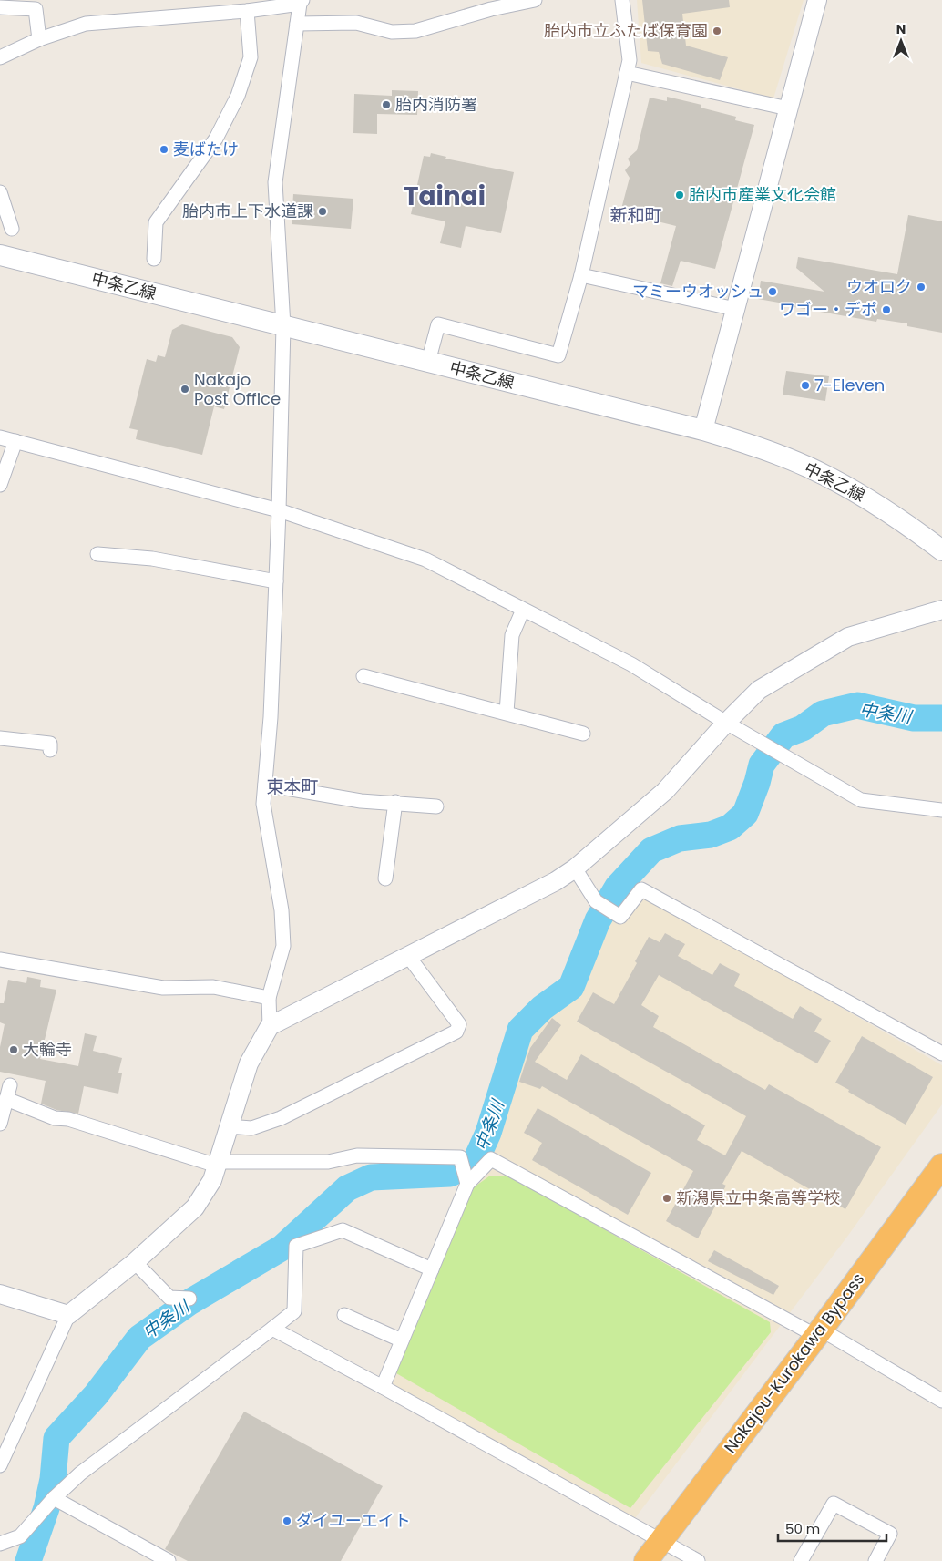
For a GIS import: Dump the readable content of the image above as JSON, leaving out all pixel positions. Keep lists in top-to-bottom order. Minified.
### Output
{"streets":{"highway":["Nakajou-Kurokawa Bypass"],"main road":["中条乙線"]},"districts":["Tainai","新和町","東本町"],"water":["中条川"],"places":["胎内市立ふたば保育園","胎内消防署","麦ばたけ","胎内市産業文化会館","胎内市上下水道課","ウオロク","マミーウオッシュ","ワゴー・デポ","7-Eleven","Nakajo Post Office","大輪寺","新潟県立中条高等学校","ダイユーエイト"],"scale_bar":"50 m","north":"top"}
